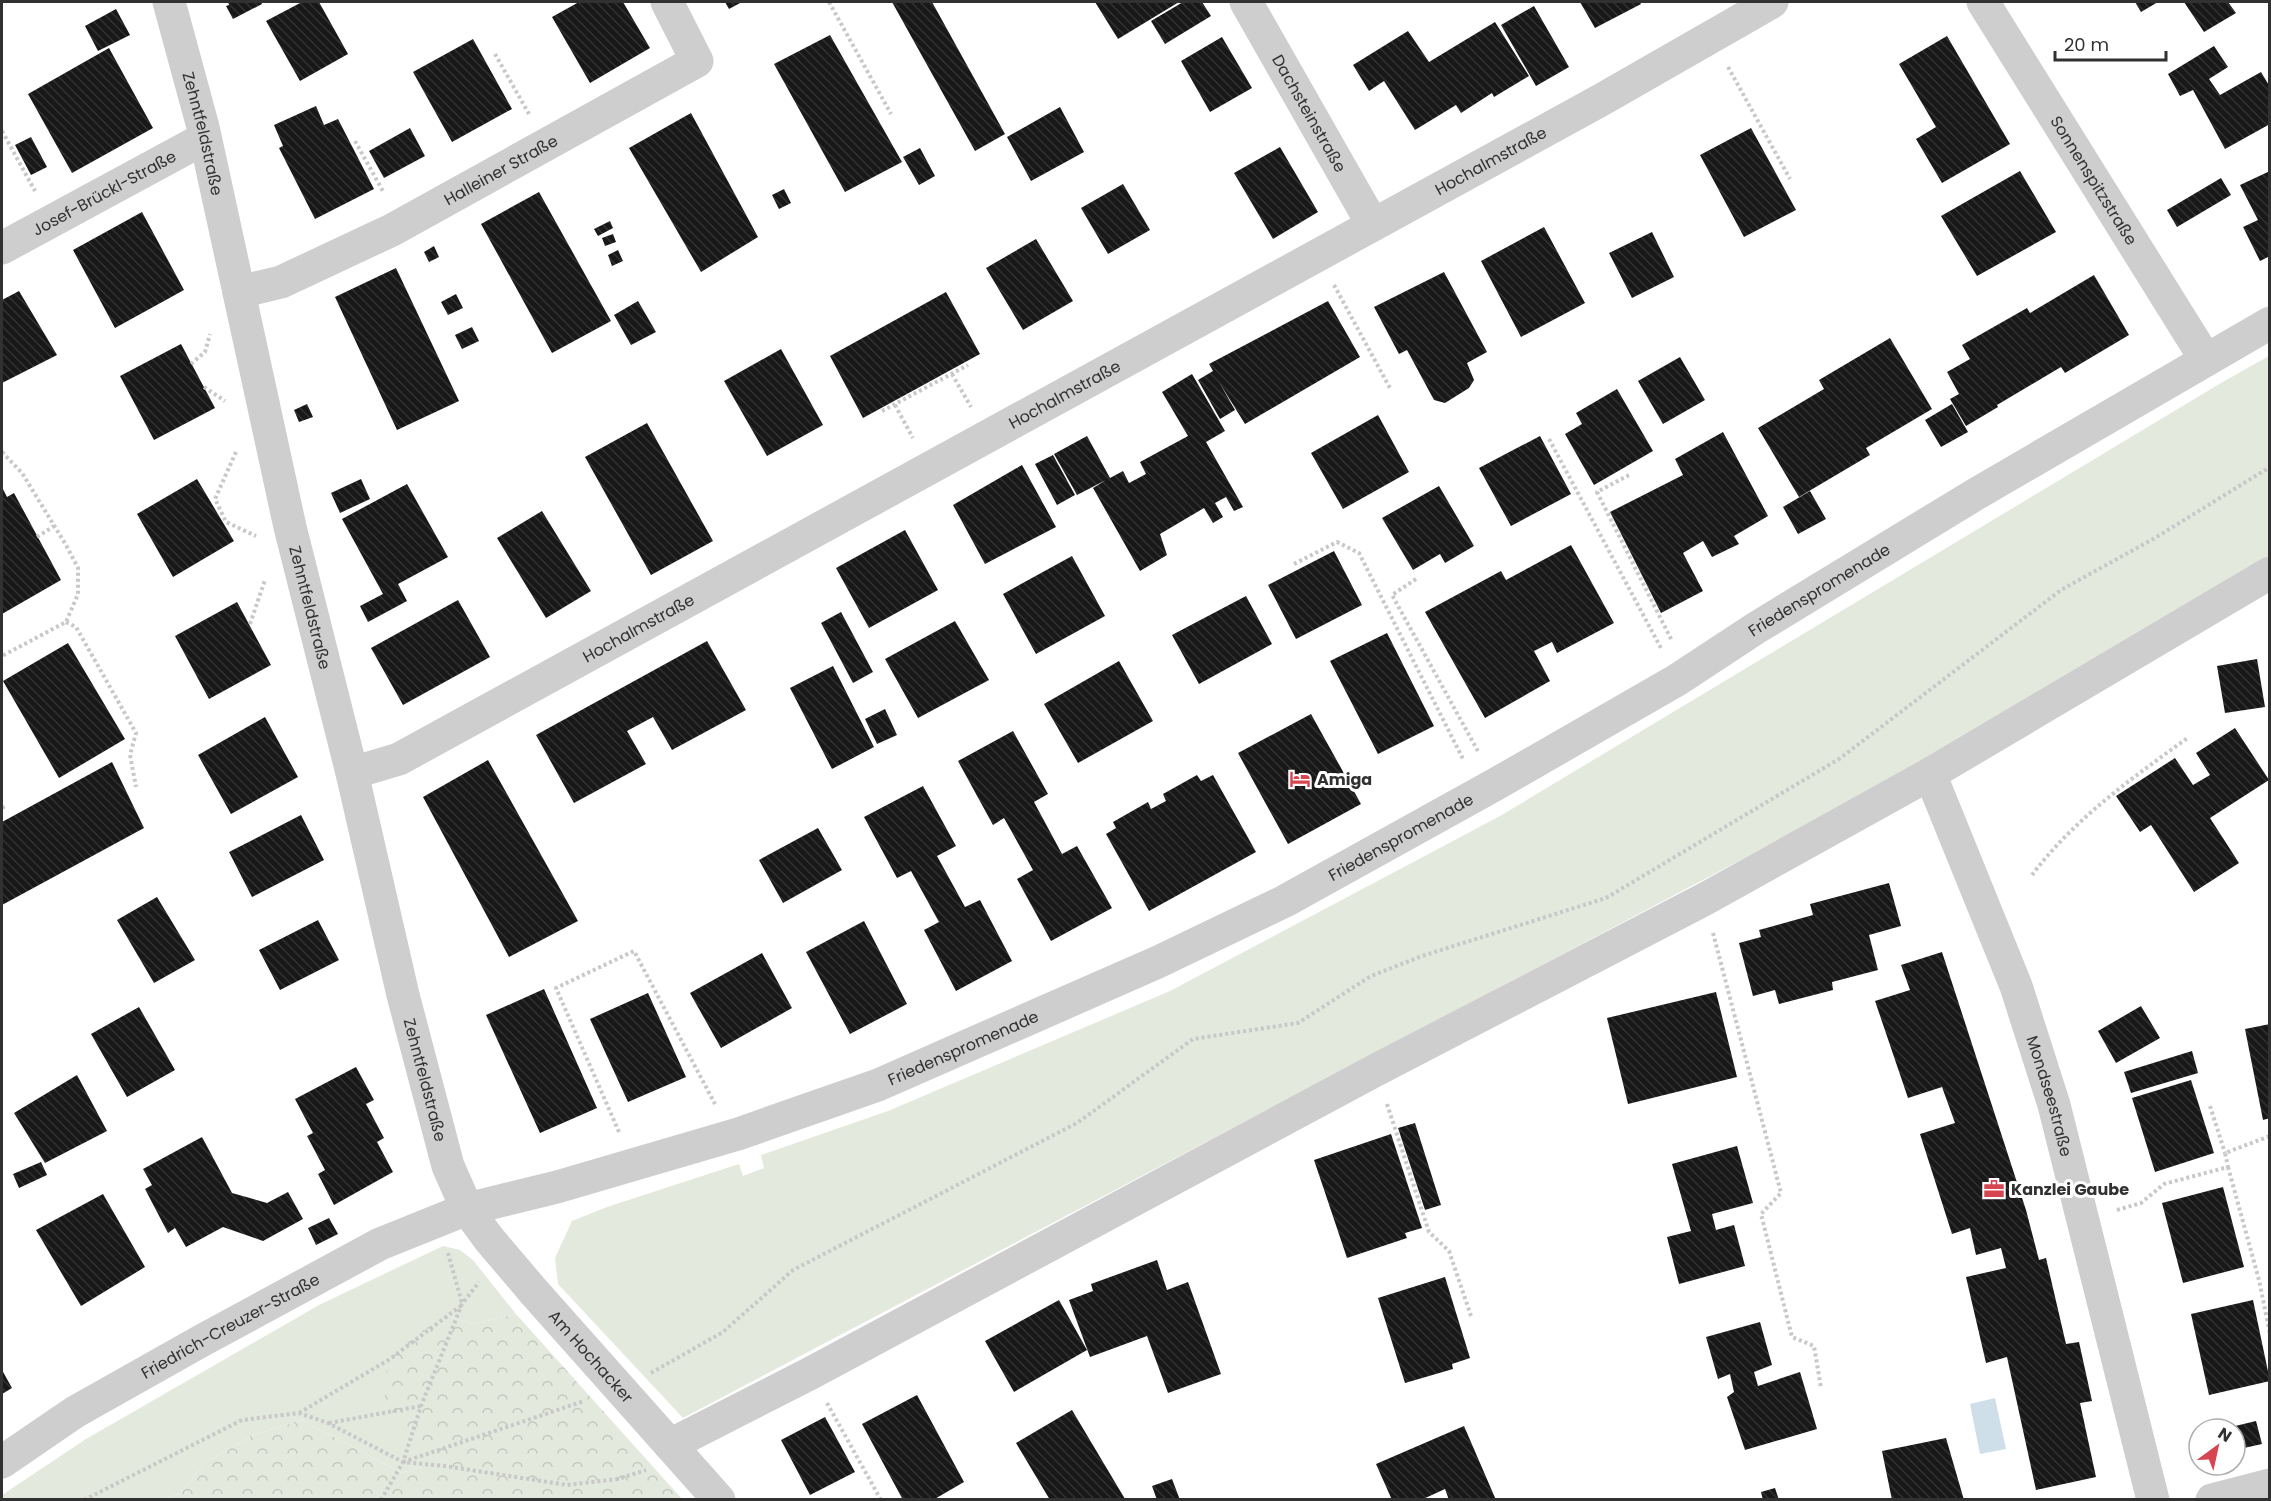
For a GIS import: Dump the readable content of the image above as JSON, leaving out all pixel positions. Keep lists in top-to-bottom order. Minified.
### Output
{"streets":{"street":["Dachsteinstraße","Zehntfeldstraße","Hochalmstraße","Halleiner Straße","Sonnenspitzstraße","Josef-Brückl-Straße","Friedenspromenade","Mondseestraße","Friedrich-Creuzer-Straße","Am Hochacker"]},"crossings":[["Dachsteinstraße","Hochalmstraße"],["Zehntfeldstraße","Hochalmstraße"],["Zehntfeldstraße","Halleiner Straße"],["Zehntfeldstraße","Josef-Brückl-Straße"],["Zehntfeldstraße","Friedenspromenade"],["Zehntfeldstraße","Friedrich-Creuzer-Straße"],["Zehntfeldstraße","Am Hochacker"],["Sonnenspitzstraße","Friedenspromenade"],["Friedenspromenade","Friedrich-Creuzer-Straße"],["Friedenspromenade","Am Hochacker"],["Friedrich-Creuzer-Straße","Am Hochacker"]],"places":{"hotel":["Amiga"],"office":["Kanzlei Gaube"]},"scale_bar":"20 m","north":"top right"}
